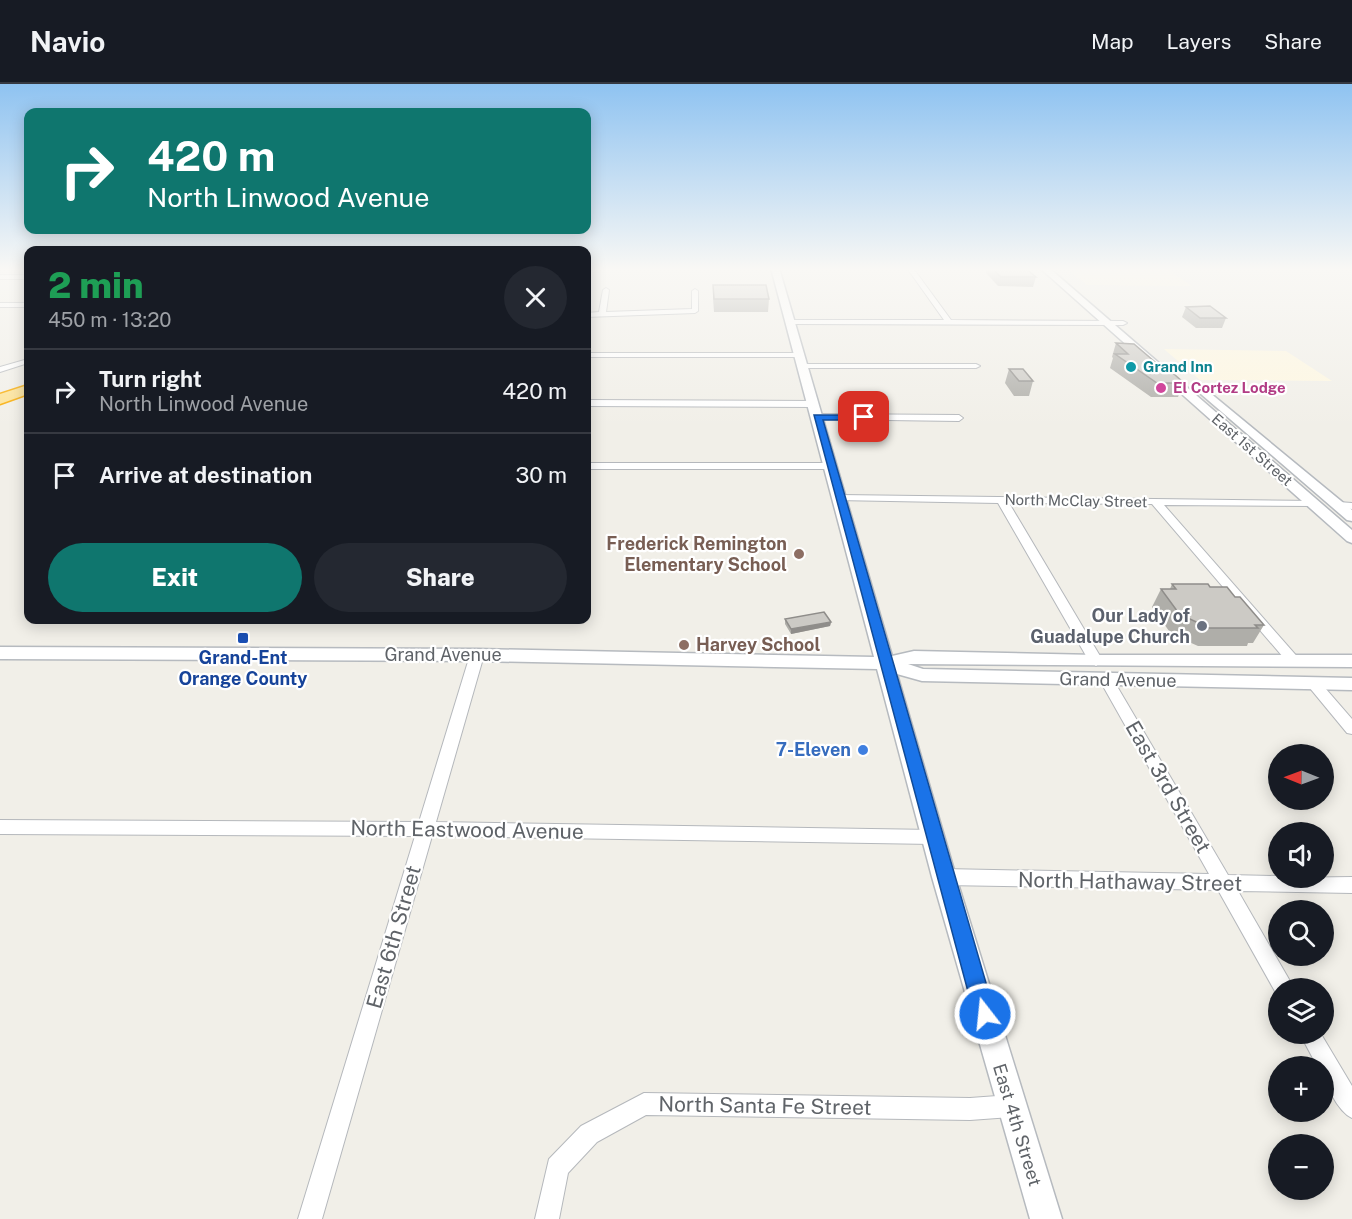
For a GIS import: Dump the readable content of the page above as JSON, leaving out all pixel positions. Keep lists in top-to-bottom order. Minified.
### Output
{"streets":{"main road":["East 1st Street","Grand Avenue","East 4th Street"],"street":["North McClay Street","East 3rd Street","North Eastwood Avenue","North Hathaway Street","East 6th Street","North Santa Fe Street"]},"crossings":[["East 1st Street","North McClay Street"],["North McClay Street","East 4th Street"],["Grand Avenue","East 3rd Street"],["Grand Avenue","East 6th Street"],["Grand Avenue","East 4th Street"],["East 3rd Street","North Hathaway Street"],["North Eastwood Avenue","East 6th Street"],["North Eastwood Avenue","East 4th Street"],["North Hathaway Street","East 4th Street"],["North Santa Fe Street","East 4th Street"]],"places":{"other":["Grand Inn","El Cortez Lodge","Frederick Remington Elementary School","Our Lady of Guadalupe Church","Harvey School","7-Eleven"],"transit":["Grand-Ent Orange County"]},"north":"left","page":{"header":"Navio","nav":["Map","Layers","Share"],"turn":["420 m","North Linwood Avenue"],"heading":["2 min","450 m · 13:20"],"list":[{"name":"Turn right","note":"North Linwood Avenue","value":"420 m"},{"name":"Arrive at destination","value":"30 m"}],"buttons":["Exit","Share"],"map_buttons":["+","−"]}}
